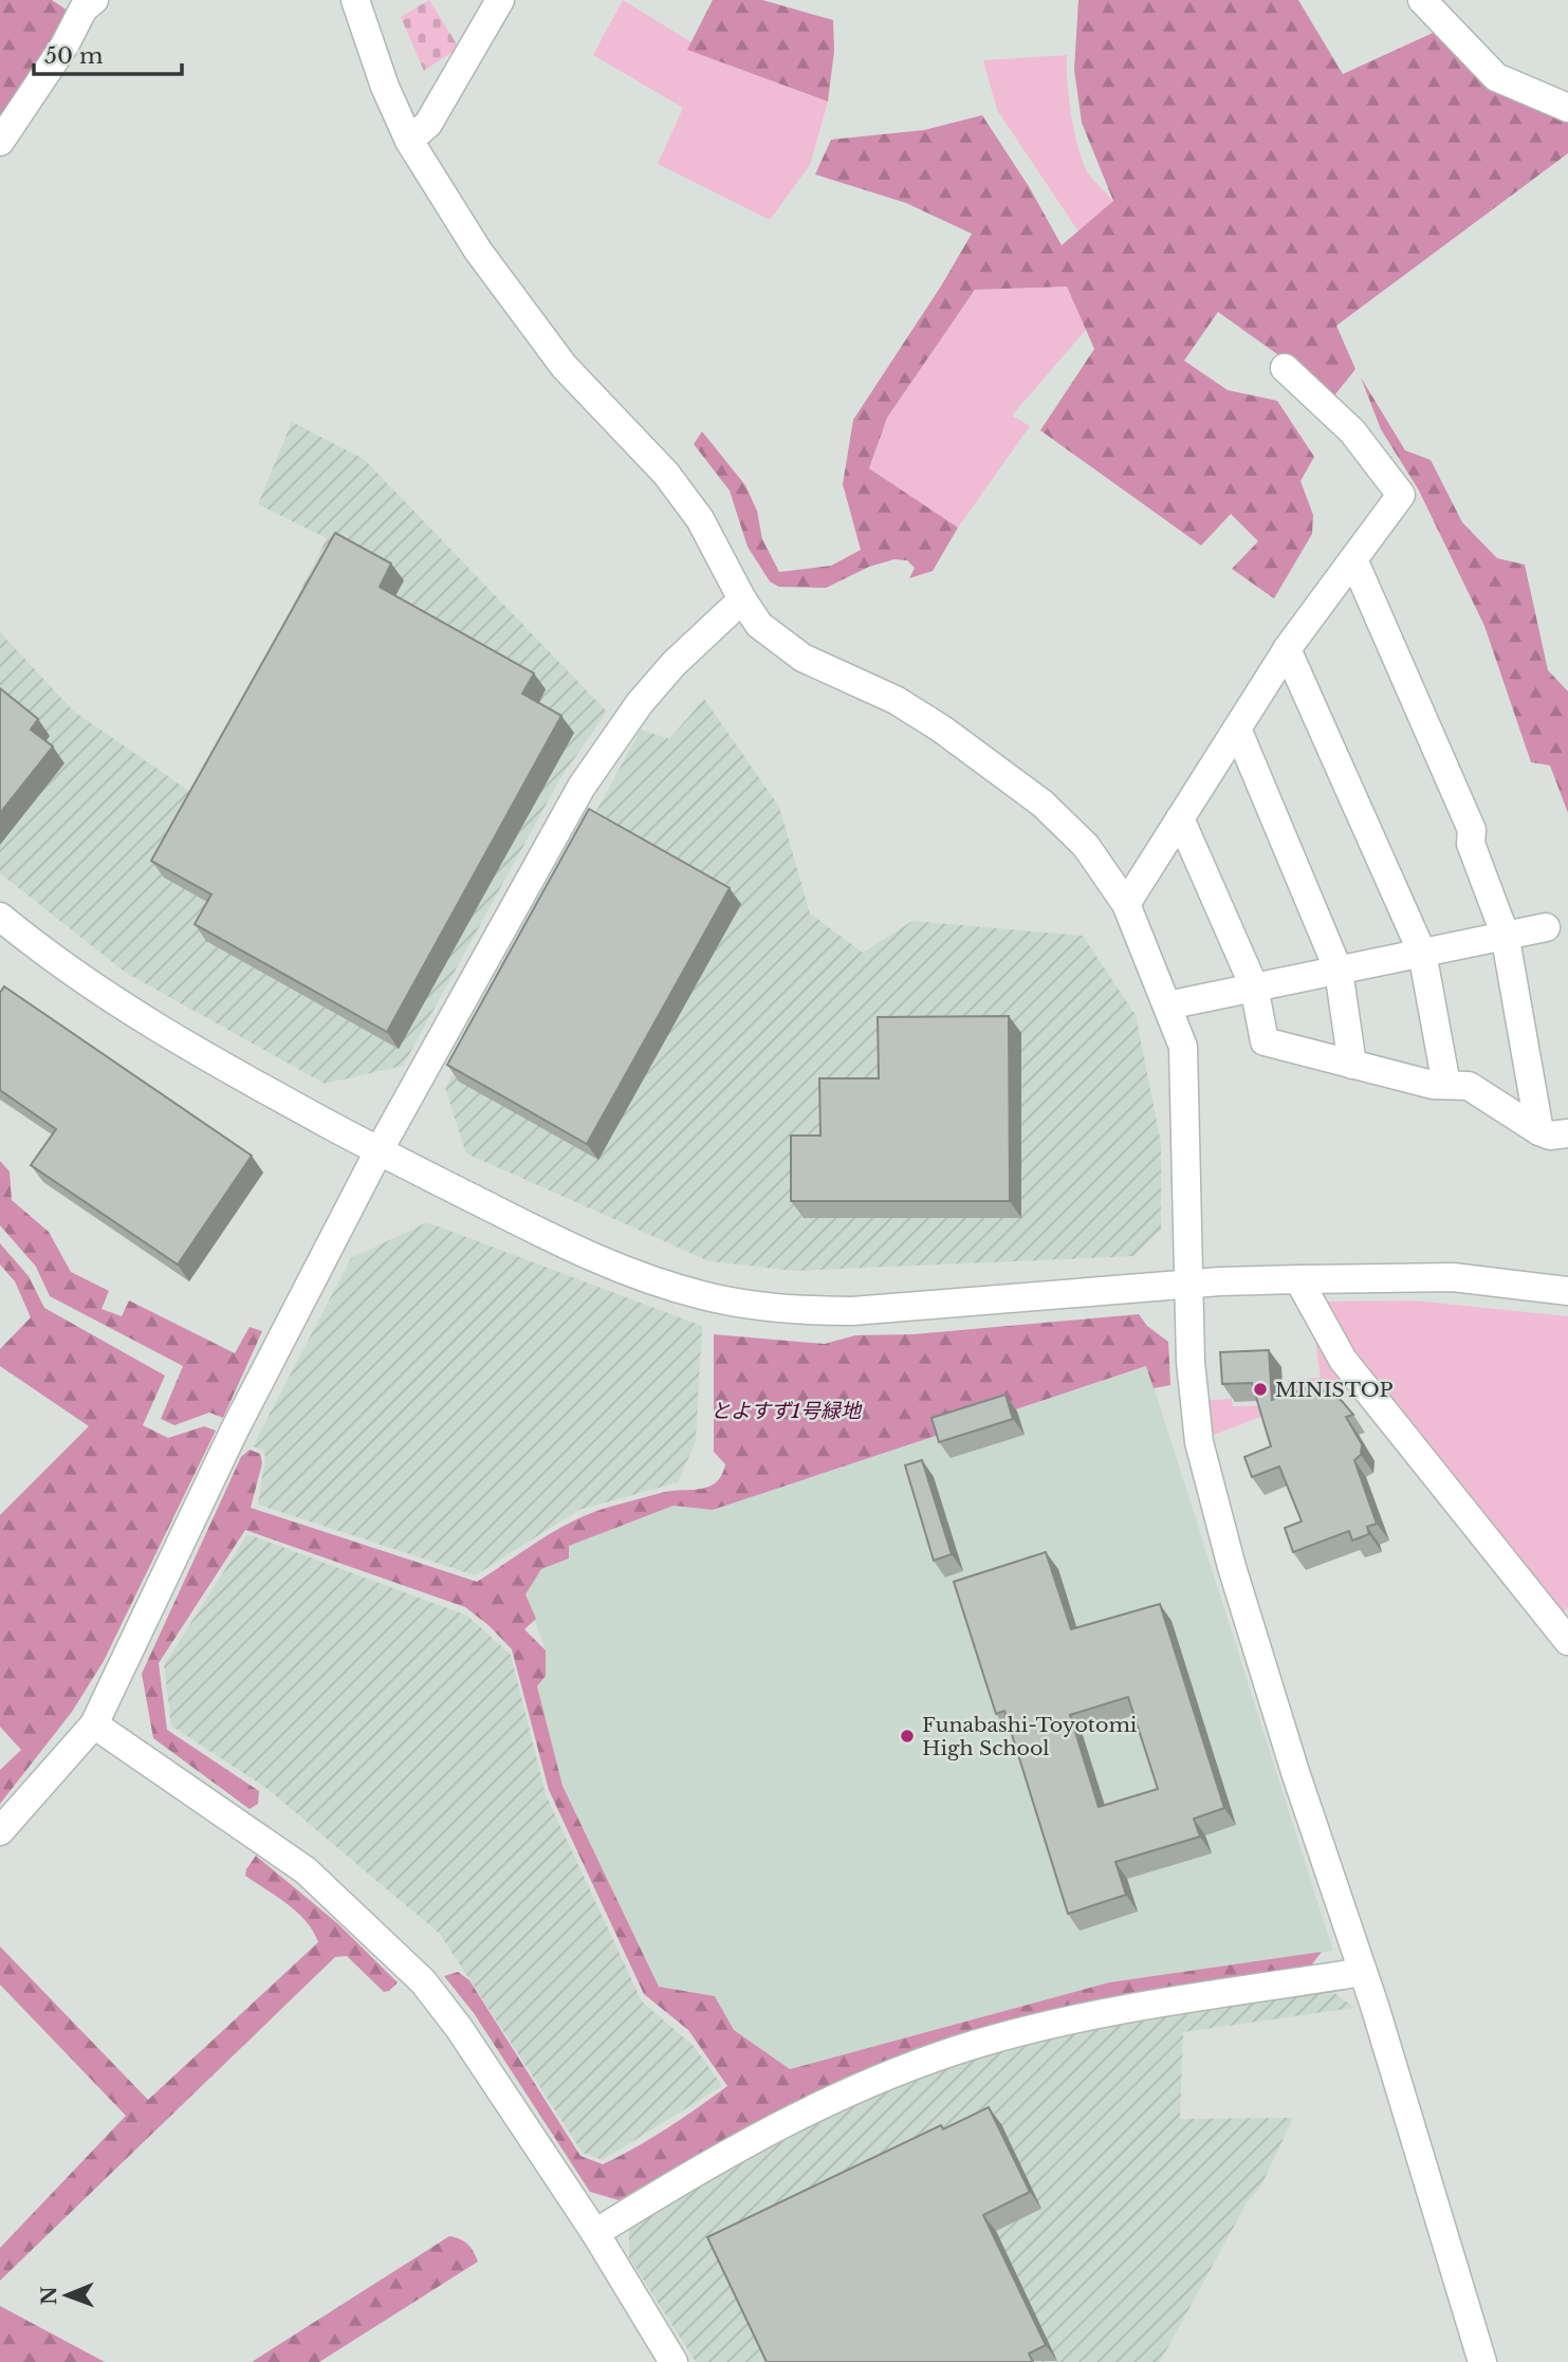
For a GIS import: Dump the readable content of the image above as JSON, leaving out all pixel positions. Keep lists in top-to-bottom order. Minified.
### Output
{"parks":["とよすず1号緑地"],"places":["MINISTOP","Funabashi-Toyotomi High School"],"scale_bar":"50 m","north":"left"}
